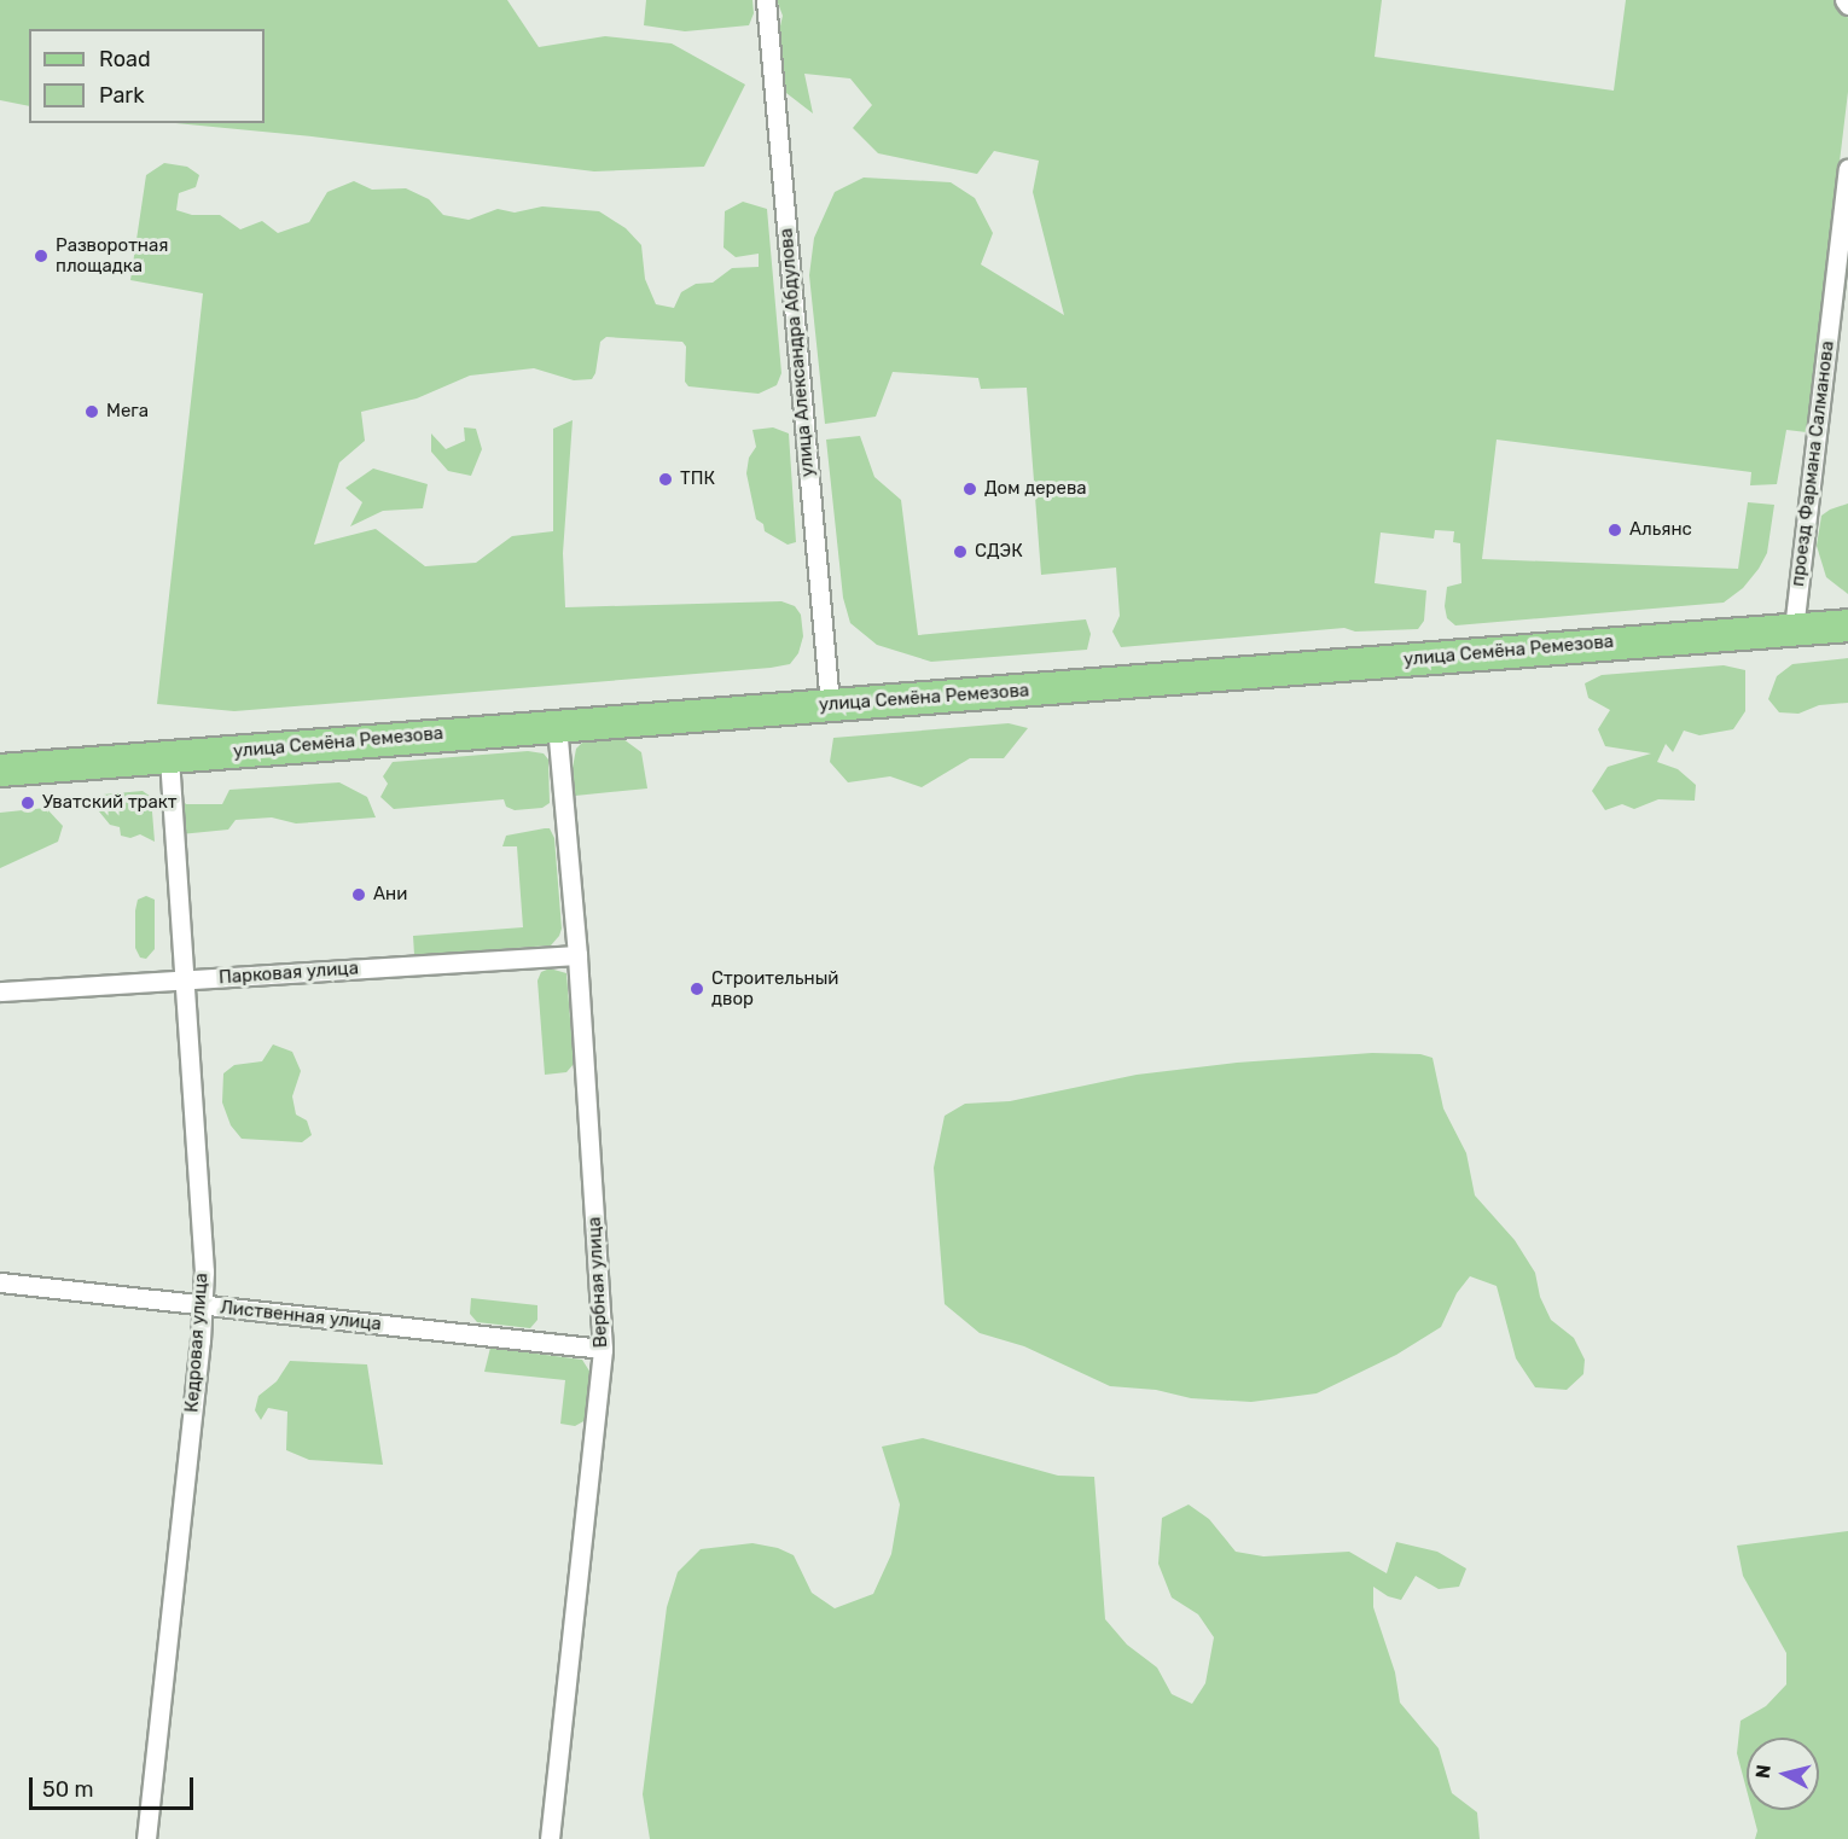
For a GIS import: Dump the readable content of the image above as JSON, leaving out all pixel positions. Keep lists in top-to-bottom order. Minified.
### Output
{"streets":{"main road":["улица Семёна Ремезова"],"street":["улица Александра Абдулова","проезд Фармана Салманова","Парковая улица","Вербная улица","Лиственная улица","Кедровая улица"]},"crossings":[["улица Александра Абдулова","улица Семёна Ремезова"],["проезд Фармана Салманова","улица Семёна Ремезова"],["улица Семёна Ремезова","Вербная улица"],["улица Семёна Ремезова","Кедровая улица"],["Парковая улица","Вербная улица"],["Парковая улица","Кедровая улица"],["Вербная улица","Лиственная улица"],["Лиственная улица","Кедровая улица"]],"places":["Разворотная площадка","Мега","ТПК","Дом дерева","Альянс","СДЭК","Уватский тракт","Ани","Строительный двор"],"legend":["Road","Park"],"scale_bar":"50 m","north":"left"}
